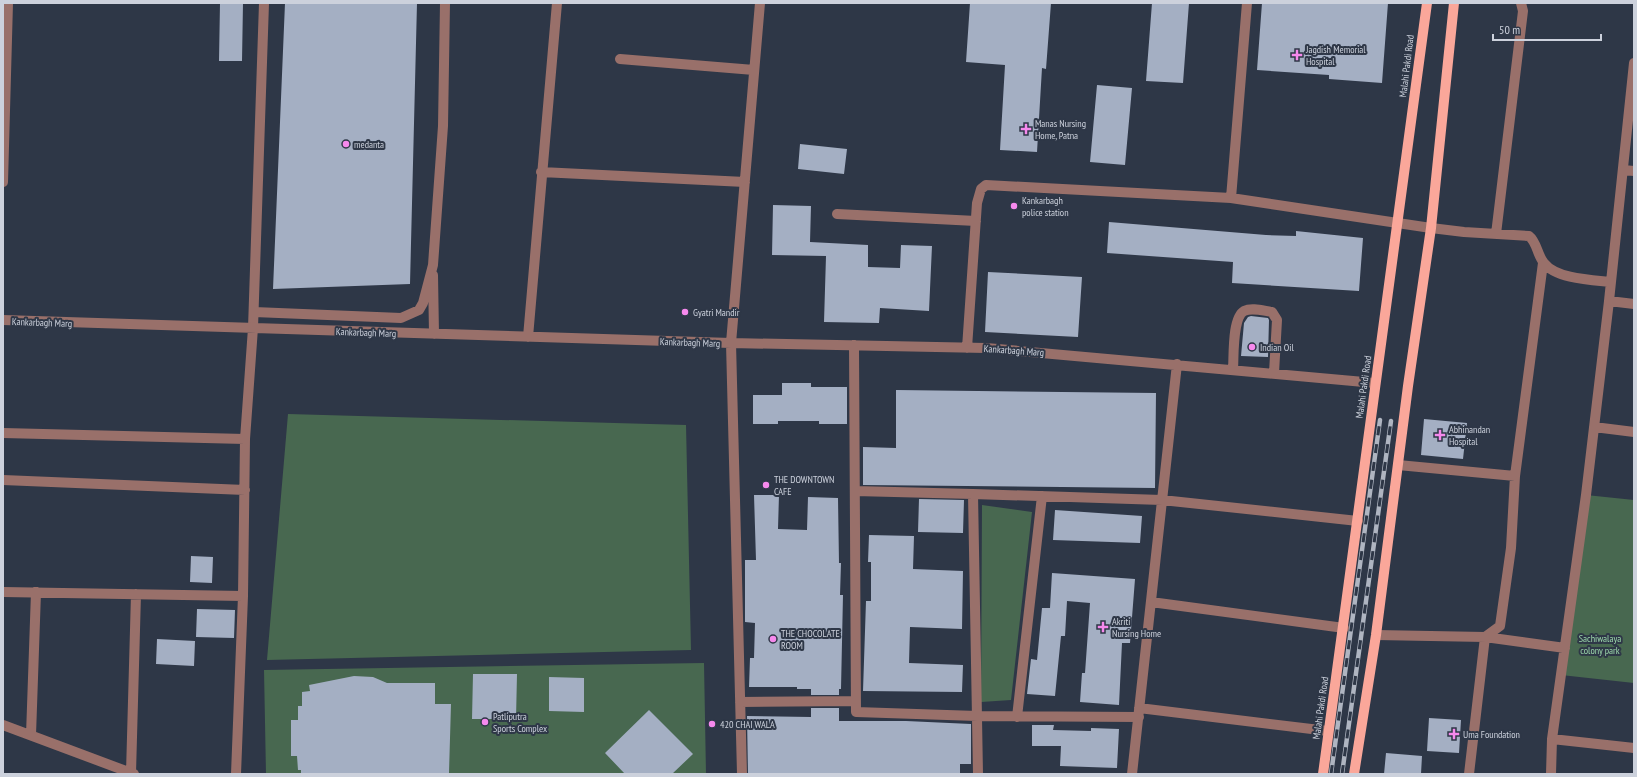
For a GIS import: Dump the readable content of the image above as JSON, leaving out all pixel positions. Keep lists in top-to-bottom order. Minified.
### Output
{"streets":{"main road":["Malahi Pakdi Road"],"street":["Kankarbagh Marg"]},"crossings":[["Malahi Pakdi Road","Kankarbagh Marg"]],"parks":["Sachiwalaya colony park"],"places":{"health":["Jagdish Memorial Hospital","Manas Nursing Home, Patna","Abhinandan Hospital","Akriti Nursing Home","Uma Foundation"],"other":["medanta","Kankarbagh police station","Gyatri Mandir","Indian Oil","THE DOWNTOWN CAFE","THE CHOCOLATE ROOM","Patliputra Sports Complex","420 CHAI WALA"]},"scale_bar":"50 m"}
